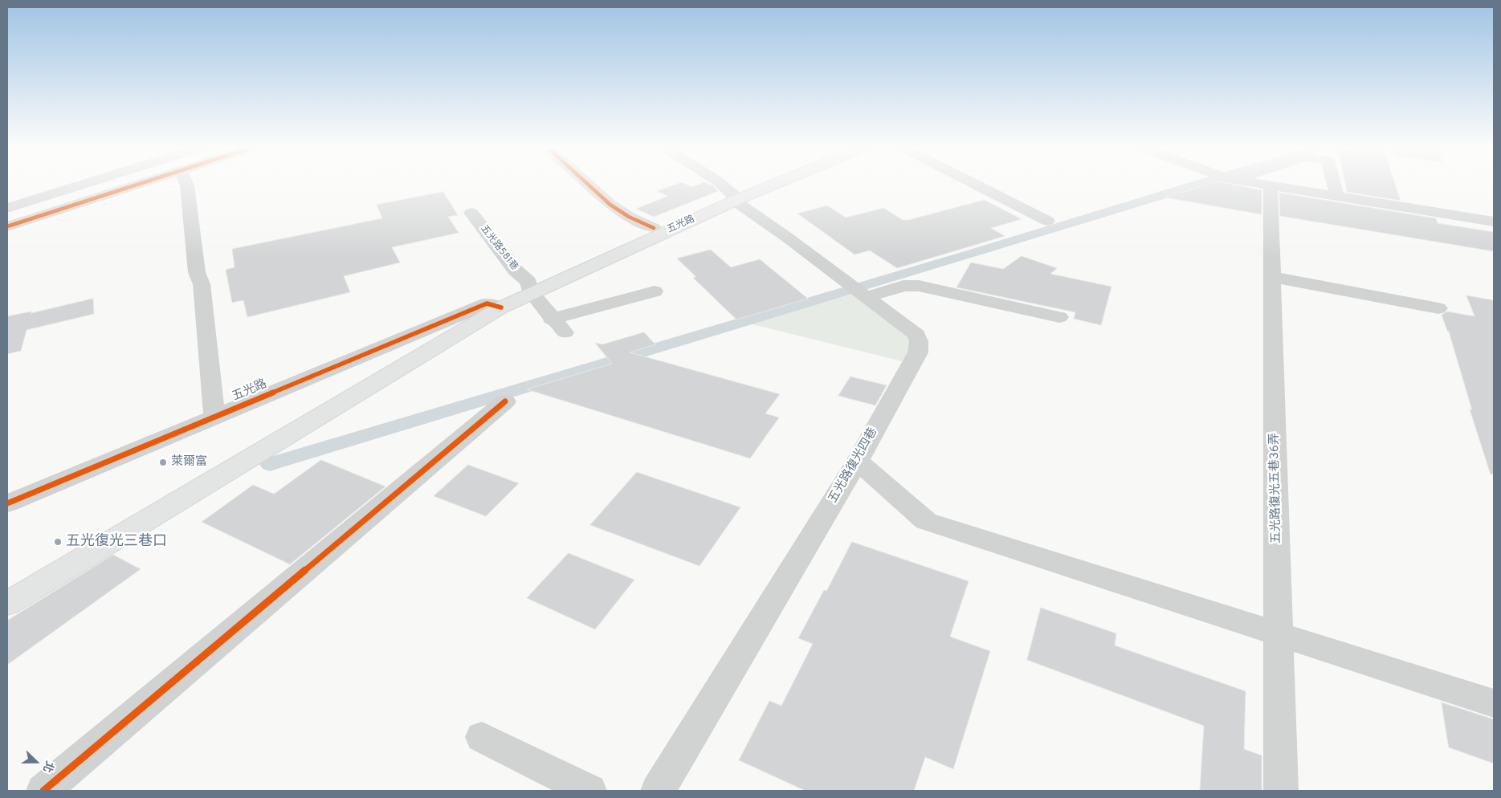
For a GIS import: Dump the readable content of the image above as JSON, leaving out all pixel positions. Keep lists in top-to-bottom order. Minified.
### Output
{"streets":{"main road":["五光路"],"street":["五光路581巷","五光路復光四巷","五光路復光五巷36弄"]},"crossings":[["五光路","五光路581巷"],["五光路","五光路復光四巷"]],"places":["萊爾富","五光復光三巷口"],"north":"right"}
